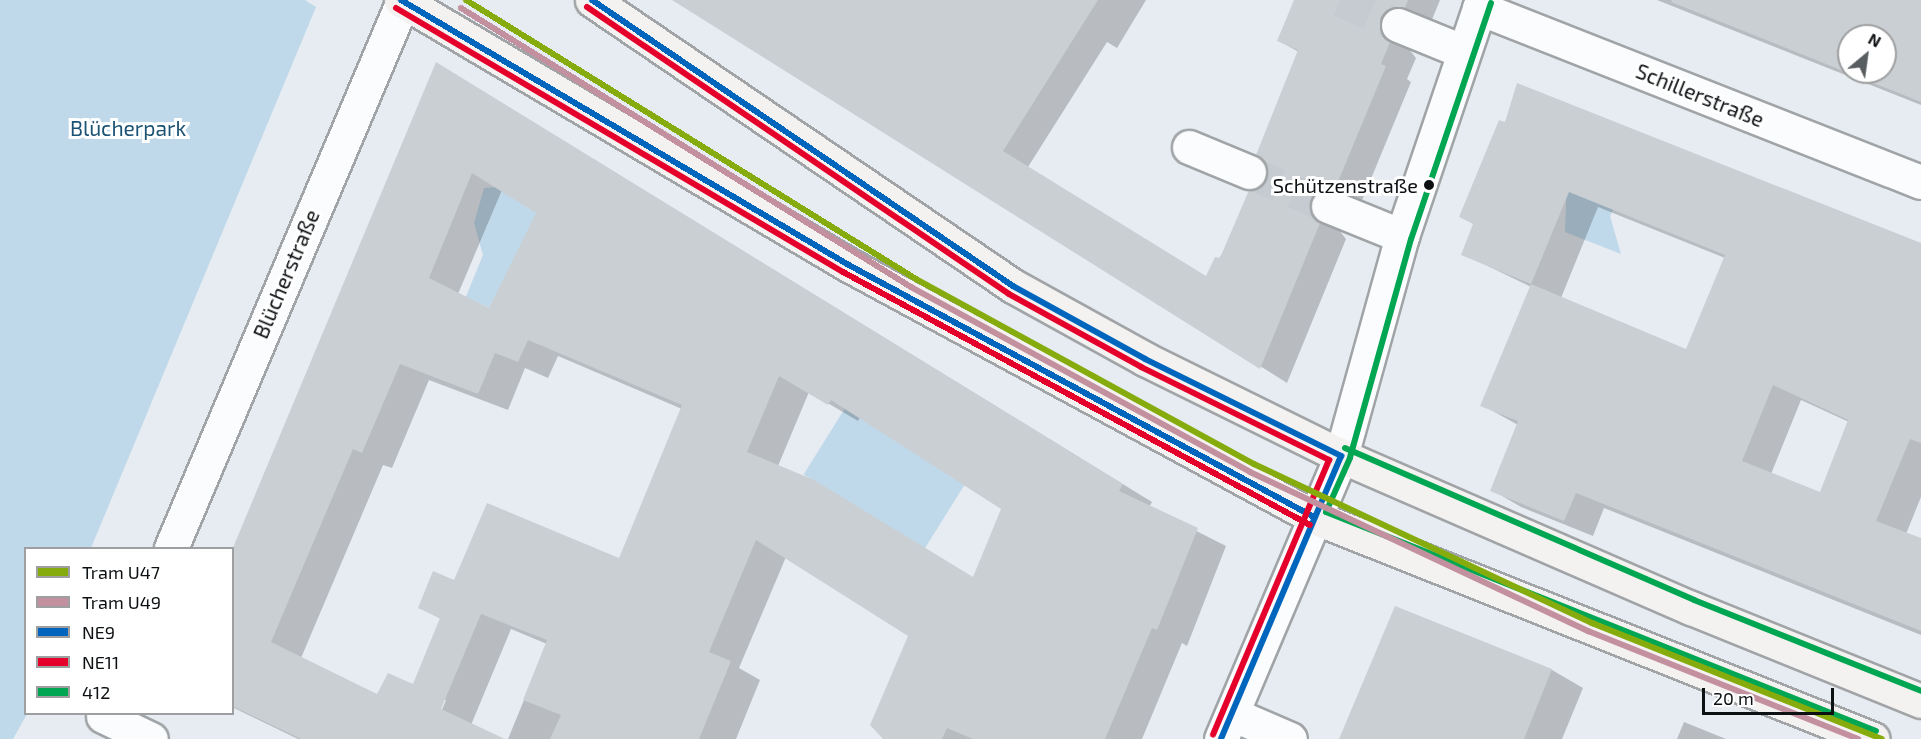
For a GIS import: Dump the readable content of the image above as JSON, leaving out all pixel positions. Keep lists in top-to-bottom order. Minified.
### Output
{"streets":{"street":["Schillerstraße","Blücherstraße"]},"parks":["Blücherpark"],"places":["Schützenstraße"],"lines":["tram line U47","transit line NE9","transit line 412","transit line NE11","tram line U49"],"legend":["Tram U47","Tram U49","NE9","NE11","412"],"scale_bar":"20 m","north":"top right"}
